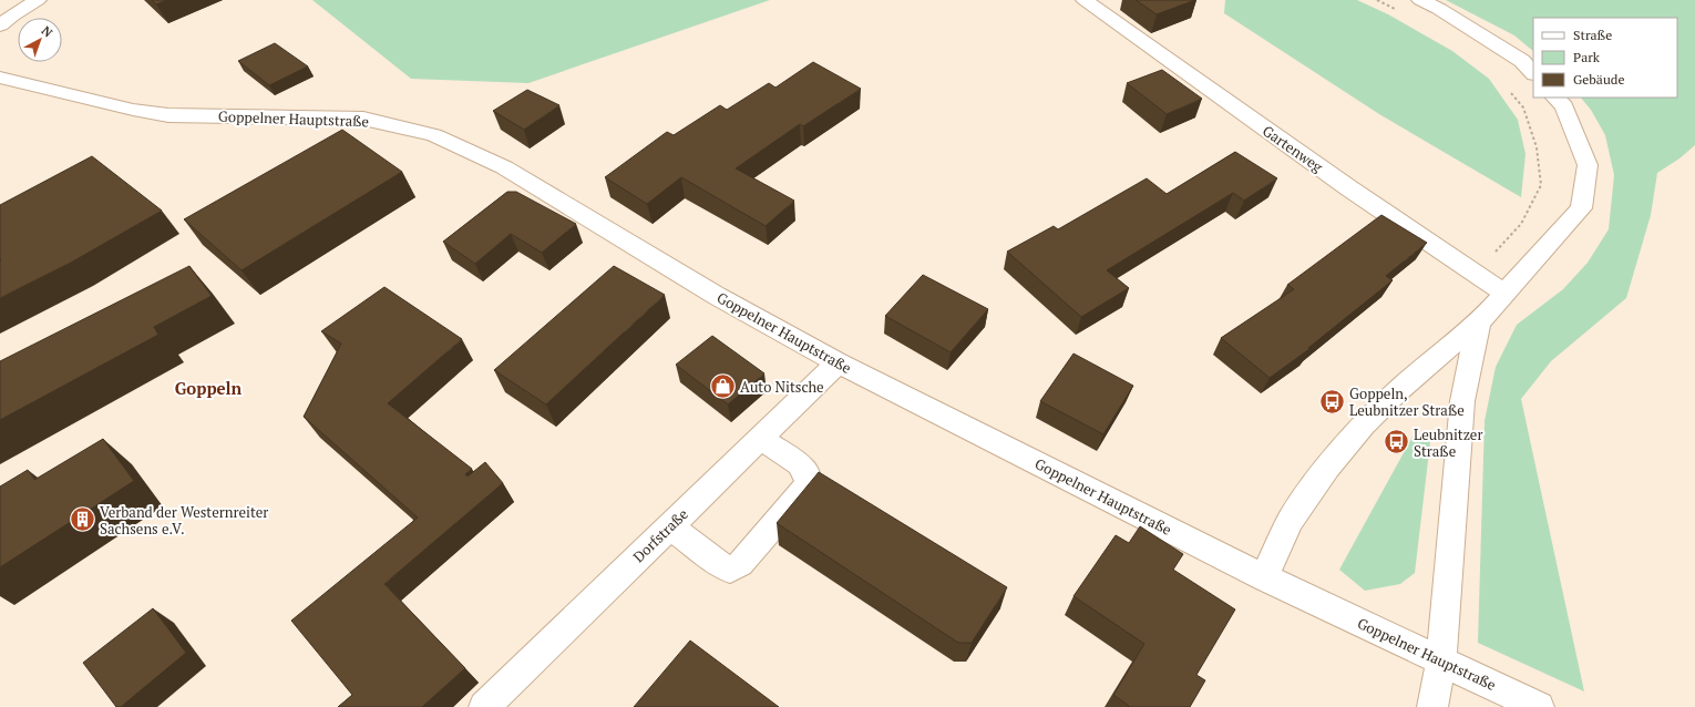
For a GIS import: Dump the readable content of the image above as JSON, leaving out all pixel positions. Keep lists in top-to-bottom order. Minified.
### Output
{"streets":{"street":["Goppelner Hauptstraße","Gartenweg","Dorfstraße"]},"crossings":[["Goppelner Hauptstraße","Dorfstraße"]],"districts":["Goppeln"],"places":{"shop":["Auto Nitsche"],"bus stop":["Goppeln, Leubnitzer Straße","Leubnitzer Straße"],"building":["Verband der Westernreiter Sachsens e.V."]},"legend":["Straße","Park","Gebäude"],"north":"top right"}
